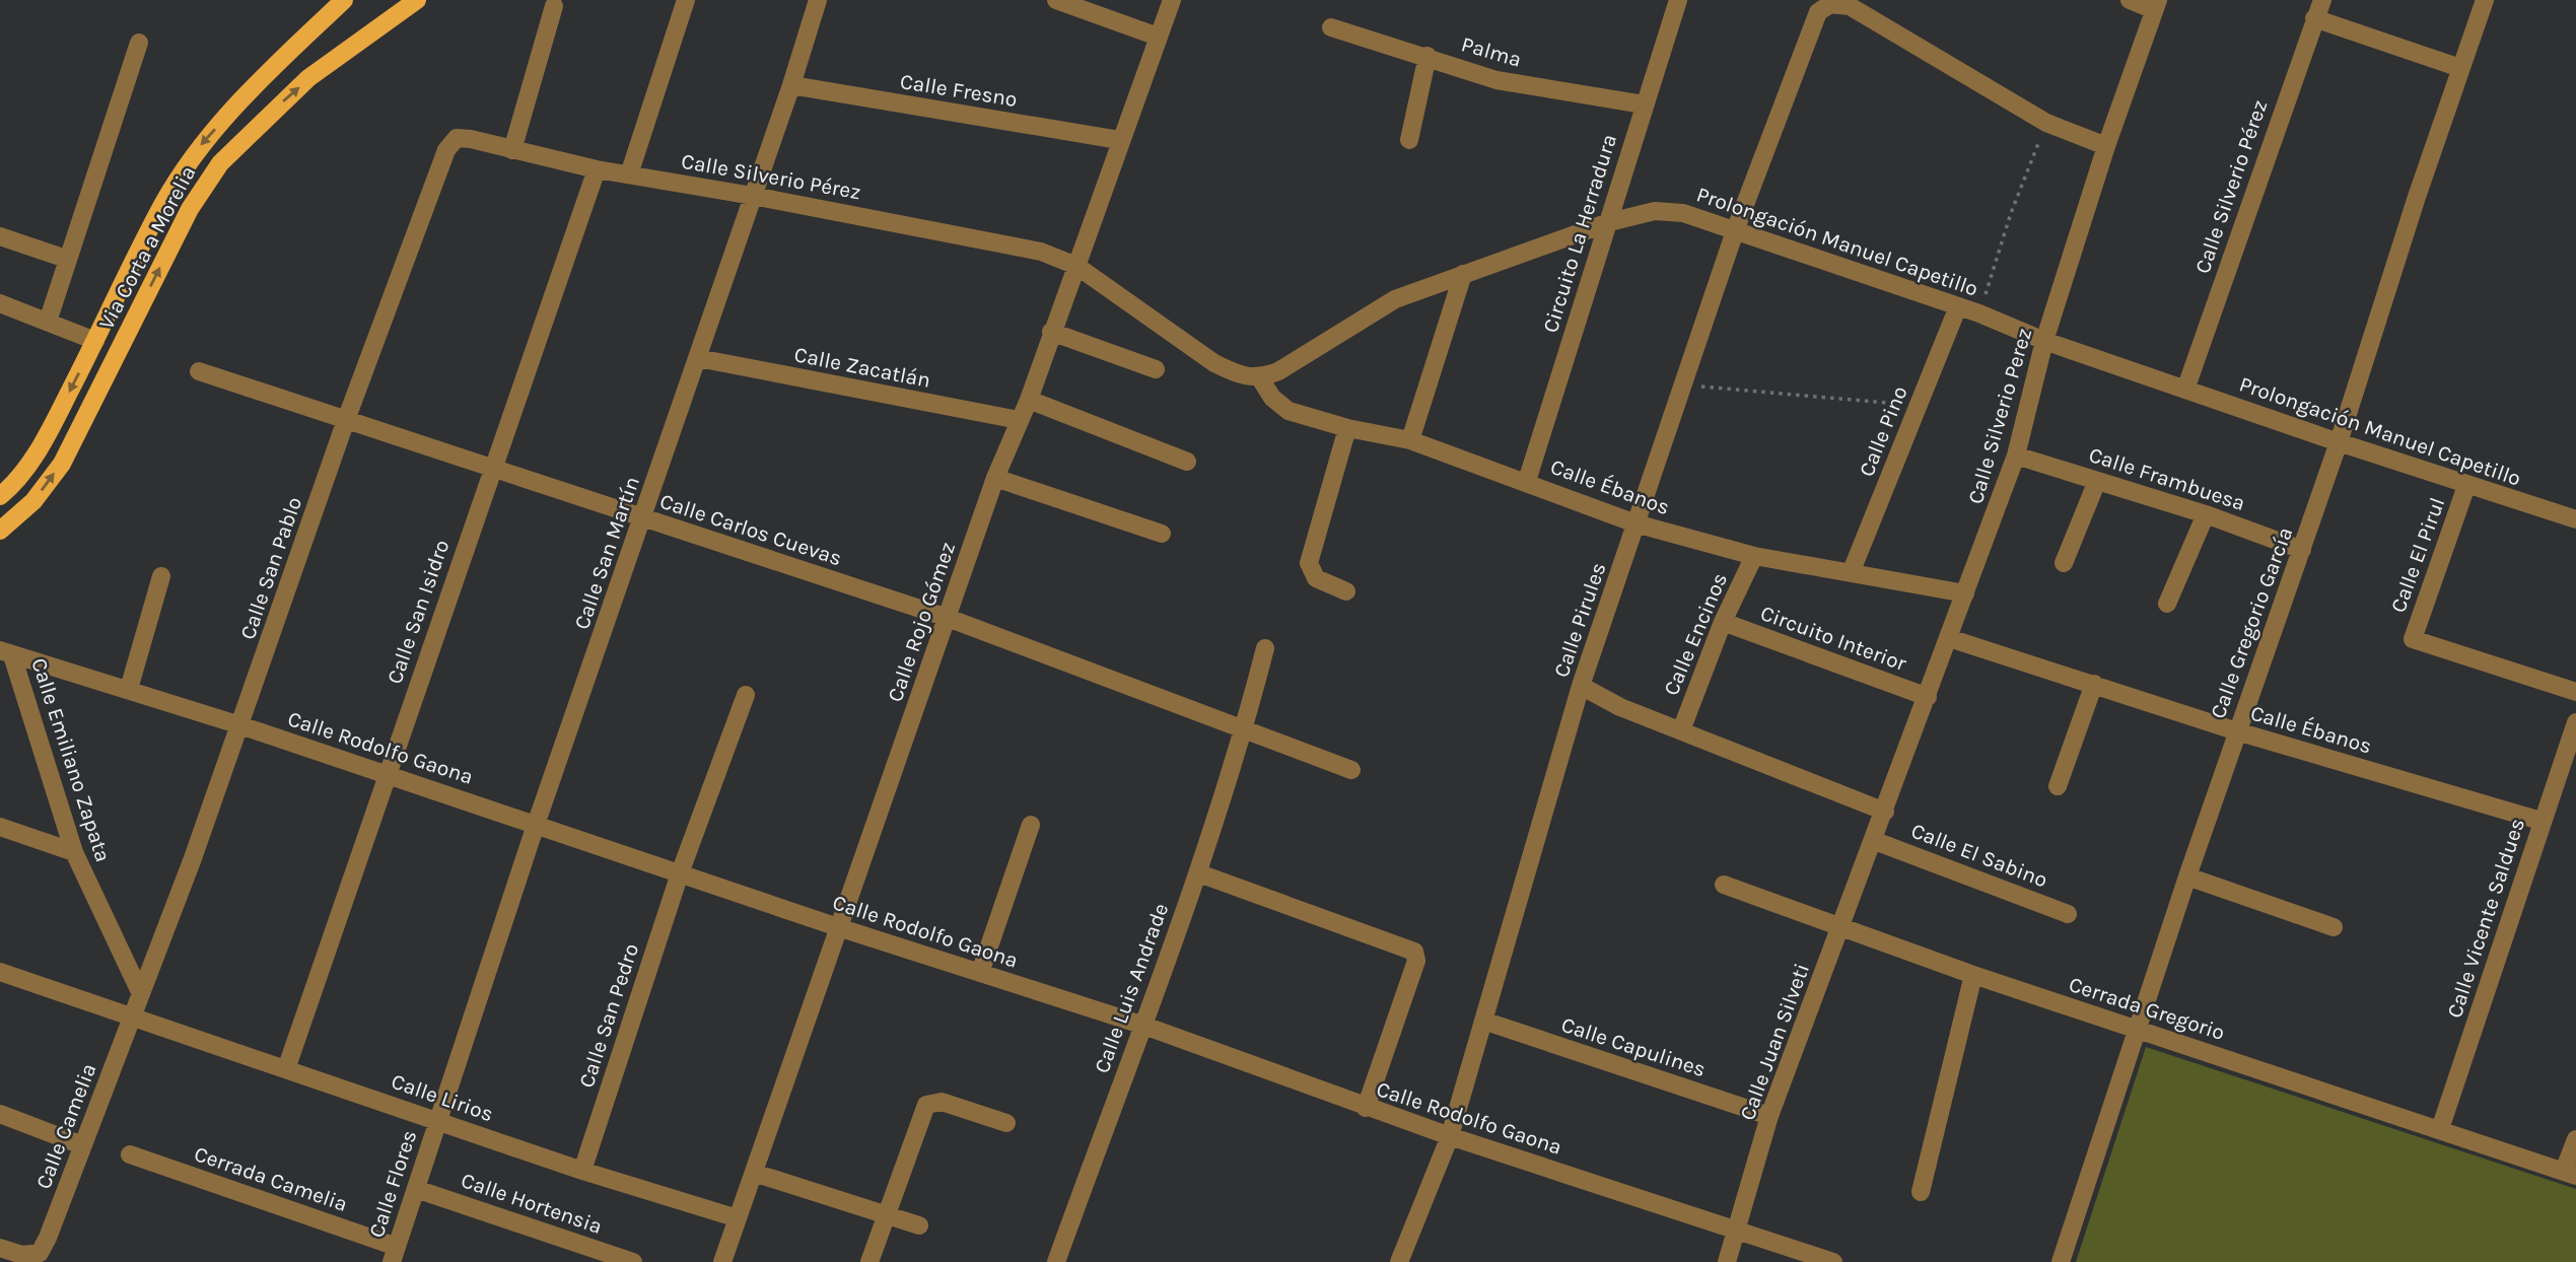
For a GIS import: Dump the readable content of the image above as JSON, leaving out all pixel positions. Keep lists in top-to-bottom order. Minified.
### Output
{"streets":{"main road":["Via Corta a Morelia"],"street":["Palma","Calle Fresno","Calle Silverio Pérez","Circuito La Herradura","Prolongación Manuel Capetillo","Calle Zacatlán","Calle Silverio Perez","Calle Pino","Calle Frambuesa","Calle Ébanos","Calle Carlos Cuevas","Calle San Martín","Calle El Pirul","Calle San Pablo","Calle San Isidro","Calle Pirules","Calle Rojo Gómez","Calle Gregorio García","Calle Encinos","Circuito Interior","Calle Rodolfo Gaona","Calle Emiliano Zapata","Calle El Sabino","Calle Vicente Saldues","Calle Luis Andrade","Cerrada Gregorio","Calle San Pedro","Calle Juan Silveti","Calle Capulines","Calle Lirios","Calle Camelia","Cerrada Camelia","Calle Flores","Calle Hortensia"]},"crossings":[["Palma","Circuito La Herradura"],["Calle Fresno","Calle San Martín"],["Calle Fresno","Calle Rojo Gómez"],["Calle Silverio Pérez","Prolongación Manuel Capetillo"],["Calle Silverio Pérez","Calle San Martín"],["Calle Silverio Pérez","Calle San Pablo"],["Calle Silverio Pérez","Calle San Isidro"],["Calle Silverio Pérez","Calle Rojo Gómez"],["Circuito La Herradura","Prolongación Manuel Capetillo"],["Circuito La Herradura","Calle Ébanos"],["Prolongación Manuel Capetillo","Calle Silverio Perez"],["Prolongación Manuel Capetillo","Calle Pino"],["Prolongación Manuel Capetillo","Calle Ébanos"],["Prolongación Manuel Capetillo","Calle El Pirul"],["Prolongación Manuel Capetillo","Calle Pirules"],["Prolongación Manuel Capetillo","Calle Gregorio García"],["Calle Zacatlán","Calle San Martín"],["Calle Zacatlán","Calle Rojo Gómez"],["Calle Silverio Perez","Calle Frambuesa"],["Calle Silverio Perez","Calle Ébanos"],["Calle Silverio Perez","Circuito Interior"],["Calle Silverio Perez","Calle El Sabino"],["Calle Silverio Perez","Calle Juan Silveti"],["Calle Pino","Calle Ébanos"],["Calle Frambuesa","Calle Gregorio García"],["Calle Ébanos","Calle Pirules"],["Calle Ébanos","Calle Gregorio García"],["Calle Ébanos","Calle Encinos"],["Calle Ébanos","Calle Vicente Saldues"],["Calle Carlos Cuevas","Calle San Martín"],["Calle Carlos Cuevas","Calle San Pablo"],["Calle Carlos Cuevas","Calle San Isidro"],["Calle Carlos Cuevas","Calle Rojo Gómez"],["Calle Carlos Cuevas","Calle Luis Andrade"],["Calle San Martín","Calle Rodolfo Gaona"],["Calle San Martín","Calle Lirios"],["Calle San Martín","Calle Flores"],["Calle San Pablo","Calle Rodolfo Gaona"],["Calle San Pablo","Calle Emiliano Zapata"],["Calle San Pablo","Calle Lirios"],["Calle San Pablo","Calle Camelia"],["Calle San Isidro","Calle Rodolfo Gaona"],["Calle San Isidro","Calle Lirios"],["Calle Pirules","Calle Rodolfo Gaona"],["Calle Pirules","Calle Capulines"],["Calle Rojo Gómez","Calle Rodolfo Gaona"],["Calle Rojo Gómez","Calle Lirios"],["Calle Gregorio García","Cerrada Gregorio"],["Calle Encinos","Circuito Interior"],["Calle Rodolfo Gaona","Calle Emiliano Zapata"],["Calle Rodolfo Gaona","Calle Luis Andrade"],["Calle Rodolfo Gaona","Calle San Pedro"],["Calle Rodolfo Gaona","Calle Juan Silveti"],["Calle El Sabino","Calle Juan Silveti"],["Calle Vicente Saldues","Cerrada Gregorio"],["Cerrada Gregorio","Calle Juan Silveti"],["Calle San Pedro","Calle Lirios"],["Calle Juan Silveti","Calle Capulines"],["Calle Lirios","Calle Camelia"],["Calle Lirios","Calle Flores"],["Cerrada Camelia","Calle Flores"],["Calle Flores","Calle Hortensia"]]}
